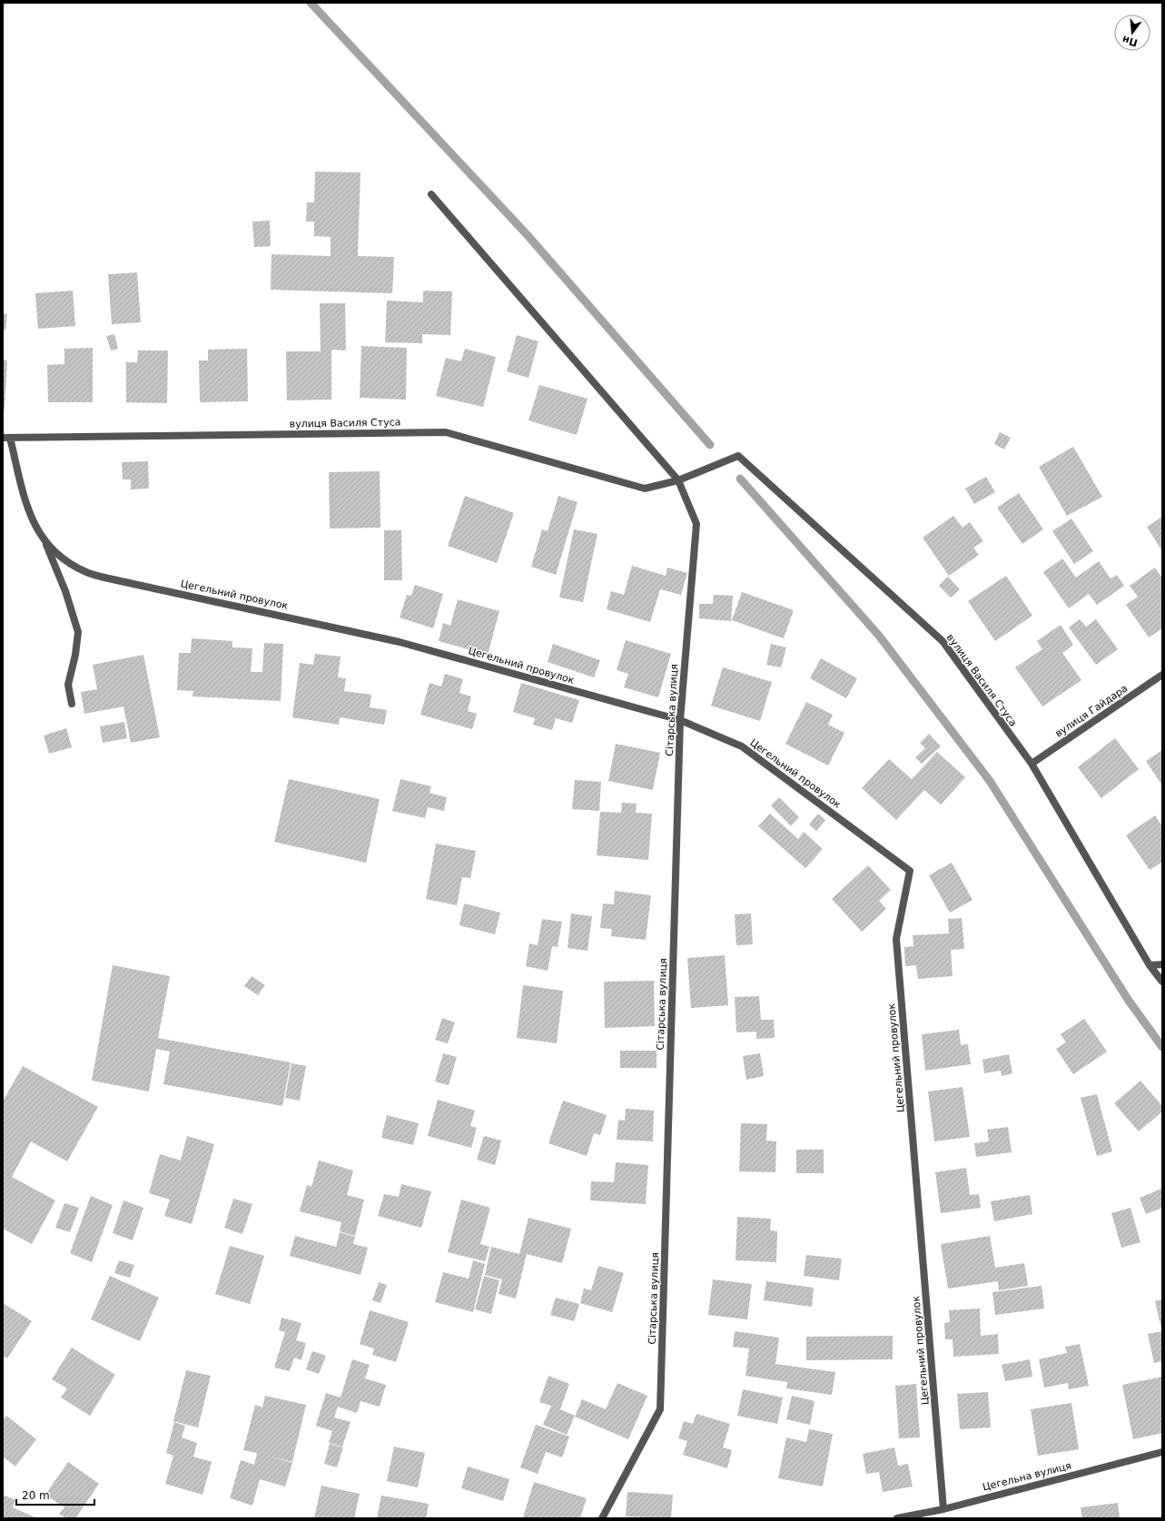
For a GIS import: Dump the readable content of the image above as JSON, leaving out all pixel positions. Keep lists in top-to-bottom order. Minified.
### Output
{"streets":{"street":["вулиця Василя Стуса","Цегельний провулок","Сітарська вулиця","вулиця Гайдара","Цегельна вулиця"]},"crossings":[["вулиця Василя Стуса","Цегельний провулок"],["вулиця Василя Стуса","Сітарська вулиця"],["вулиця Василя Стуса","вулиця Гайдара"],["Цегельний провулок","Сітарська вулиця"],["Цегельний провулок","Цегельна вулиця"]],"scale_bar":"20 m","north":"bottom"}
